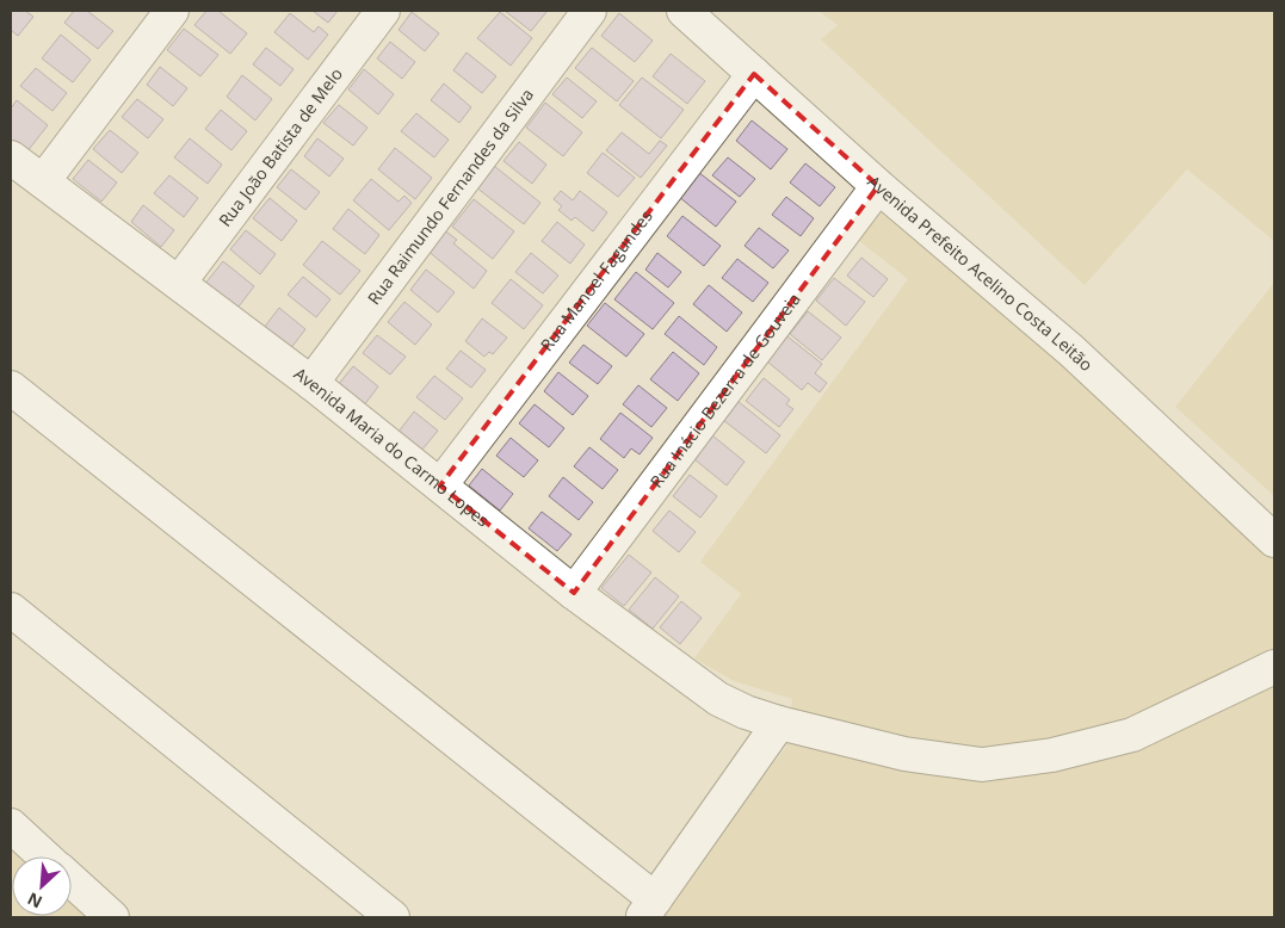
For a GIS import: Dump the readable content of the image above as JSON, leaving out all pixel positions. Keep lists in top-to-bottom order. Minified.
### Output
{"streets":{"street":["Rua João Batista de Melo","Rua Raimundo Fernandes da Silva","Avenida Prefeito Acelino Costa Leitão","Rua Manoel Fagundes","Rua Inácio Bezerra de Gouveia","Avenida Maria do Carmo Lopes"]},"crossings":[["Rua João Batista de Melo","Avenida Maria do Carmo Lopes"],["Rua Raimundo Fernandes da Silva","Avenida Maria do Carmo Lopes"],["Avenida Prefeito Acelino Costa Leitão","Rua Manoel Fagundes"],["Avenida Prefeito Acelino Costa Leitão","Rua Inácio Bezerra de Gouveia"],["Rua Manoel Fagundes","Avenida Maria do Carmo Lopes"],["Rua Inácio Bezerra de Gouveia","Avenida Maria do Carmo Lopes"]],"north":"bottom left"}
